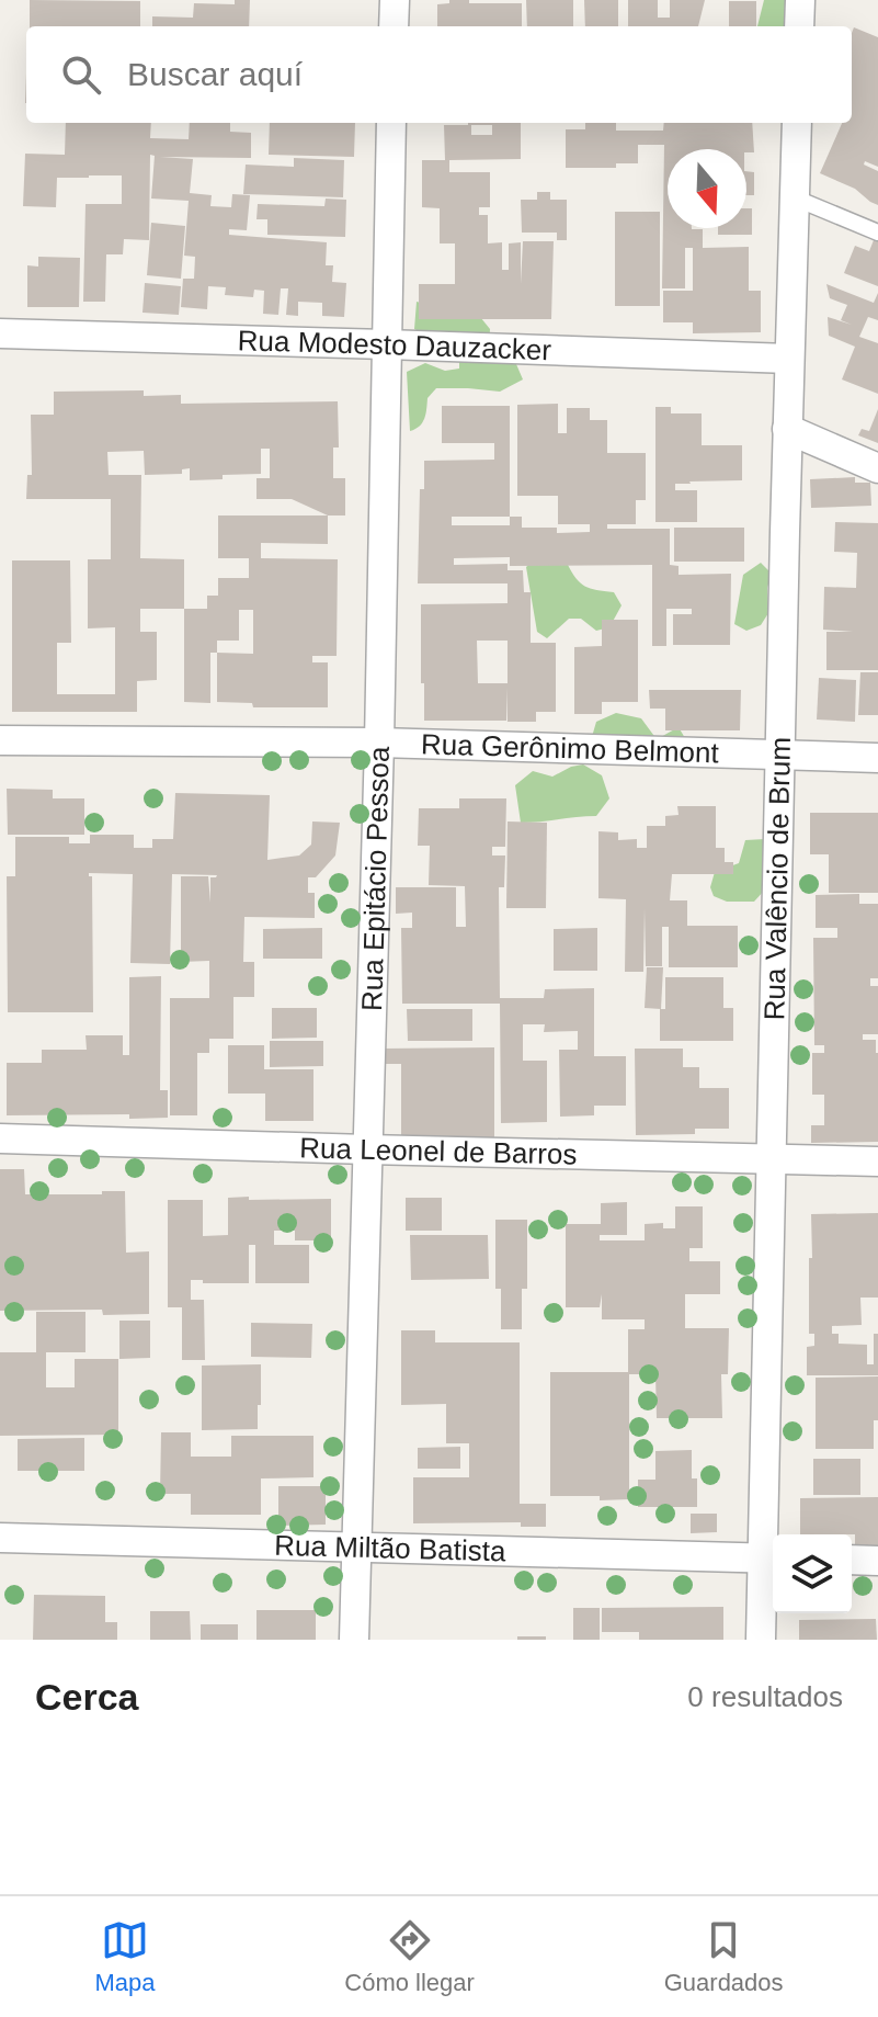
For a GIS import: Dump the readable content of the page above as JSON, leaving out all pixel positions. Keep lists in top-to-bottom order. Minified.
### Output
{"streets":{"street":["Rua Modesto Dauzacker","Rua Gerônimo Belmont","Rua Valêncio de Brum","Rua Epitácio Pessoa","Rua Leonel de Barros","Rua Miltão Batista"]},"crossings":[["Rua Modesto Dauzacker","Rua Valêncio de Brum"],["Rua Modesto Dauzacker","Rua Epitácio Pessoa"],["Rua Gerônimo Belmont","Rua Valêncio de Brum"],["Rua Gerônimo Belmont","Rua Epitácio Pessoa"],["Rua Valêncio de Brum","Rua Leonel de Barros"],["Rua Valêncio de Brum","Rua Miltão Batista"],["Rua Epitácio Pessoa","Rua Leonel de Barros"],["Rua Epitácio Pessoa","Rua Miltão Batista"]],"north":"bottom","page":{"search":"Buscar aquí","heading":["Cerca","0 resultados"],"nav":["Mapa","Cómo llegar","Guardados"]}}
